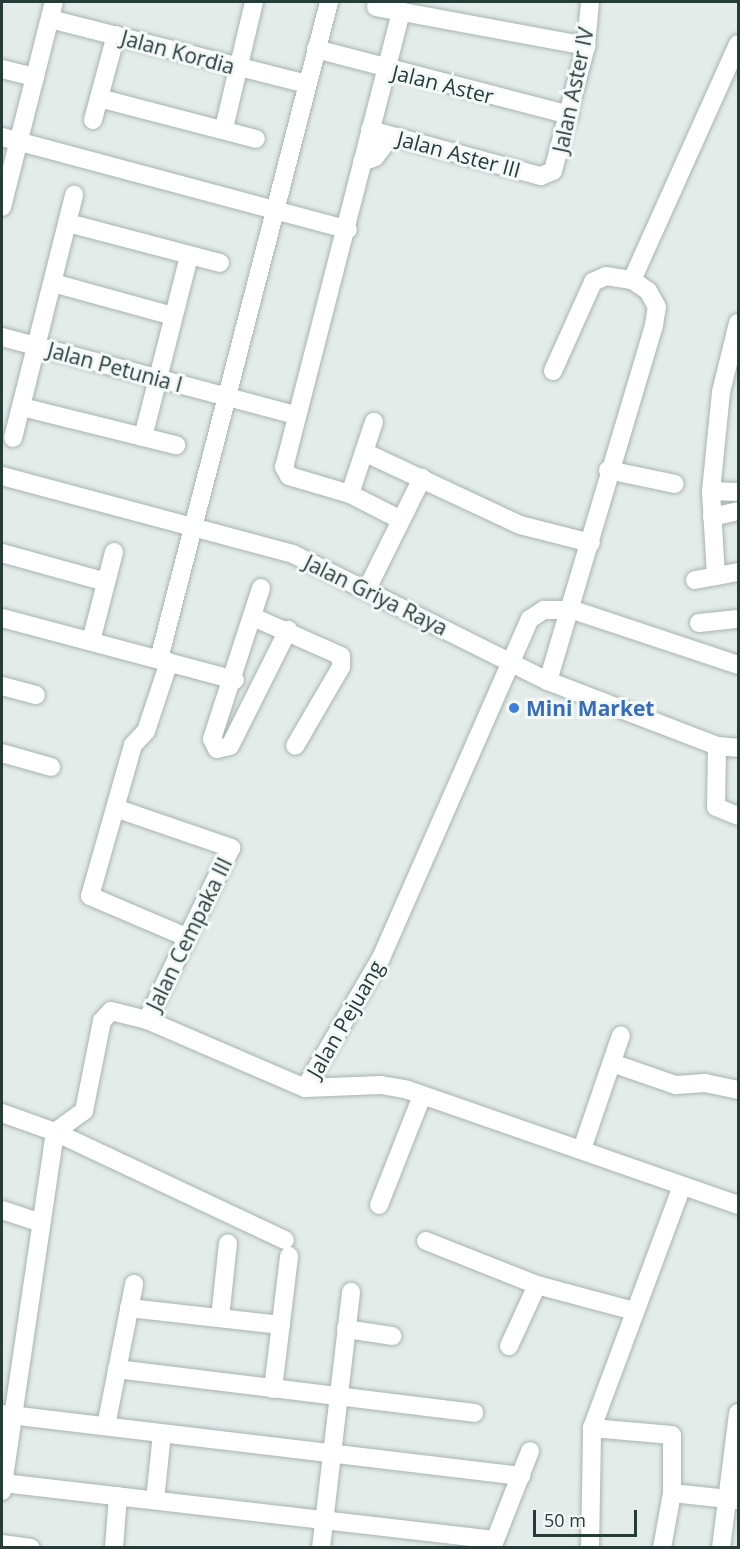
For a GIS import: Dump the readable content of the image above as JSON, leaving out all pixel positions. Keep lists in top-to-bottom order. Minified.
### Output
{"streets":{"street":["Jalan Kordia","Jalan Aster","Jalan Aster IV","Jalan Aster III","Jalan Petunia I","Jalan Griya Raya","Jalan Cempaka III","Jalan Pejuang"]},"crossings":[["Jalan Aster","Jalan Aster IV"],["Jalan Aster IV","Jalan Aster III"],["Jalan Griya Raya","Jalan Pejuang"],["Jalan Cempaka III","Jalan Pejuang"]],"places":["Mini Market"],"scale_bar":"50 m"}
